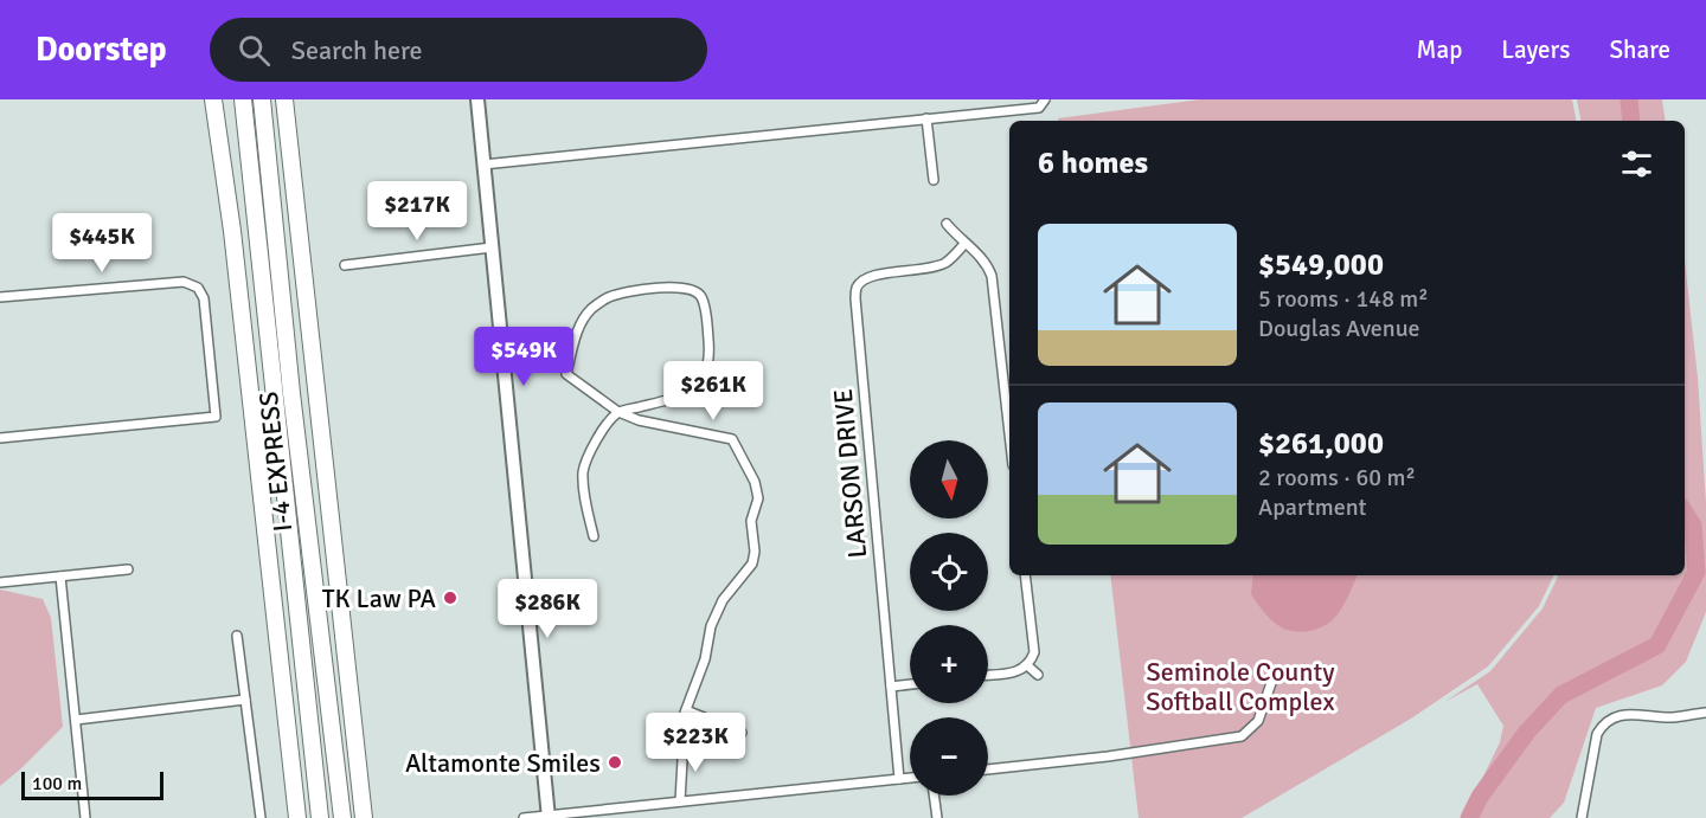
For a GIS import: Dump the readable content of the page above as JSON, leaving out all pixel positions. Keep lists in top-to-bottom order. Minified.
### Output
{"streets":{"highway":["I-4 EXPRESS"],"street":["LARSON DRIVE"]},"parks":["Seminole County Softball Complex"],"places":["TK Law PA","Altamonte Smiles"],"scale_bar":"100 m","north":"bottom","page":{"header":"Doorstep","search":"Search here","nav":["Map","Layers","Share"],"heading":"6 homes","price":["$217K","$445K","$549K","$261K","$286K","$223K"],"list":[{"name":"$549,000","note":"5 rooms · 148 m² · Douglas Avenue"},{"name":"$261,000","note":"2 rooms · 60 m² · Apartment"}],"map_buttons":["+","−"],"scale":"100 m"}}
